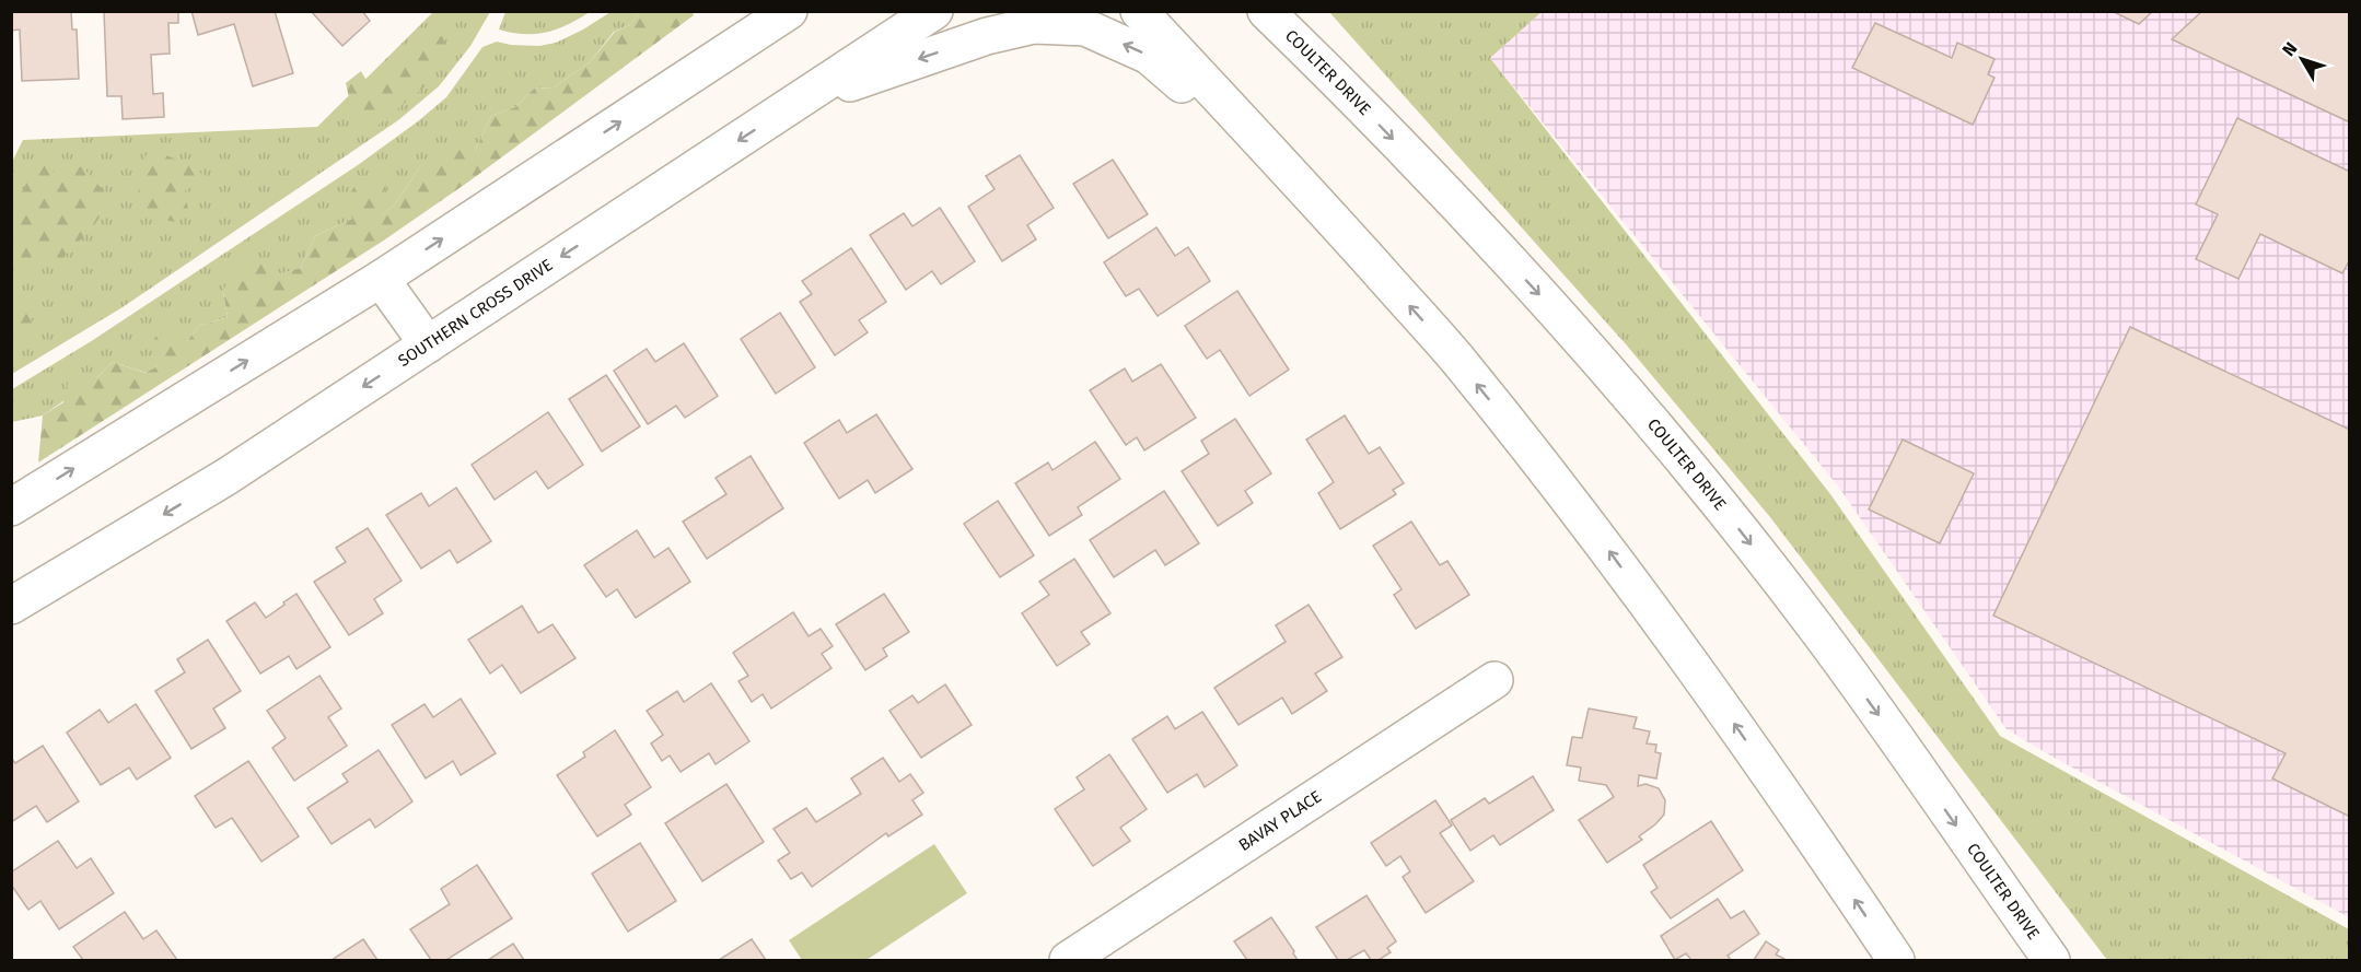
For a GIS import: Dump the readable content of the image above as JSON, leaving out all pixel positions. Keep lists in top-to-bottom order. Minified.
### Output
{"streets":{"main road":["COULTER DRIVE","SOUTHERN CROSS DRIVE","BAVAY PLACE"]},"north":"top left"}
